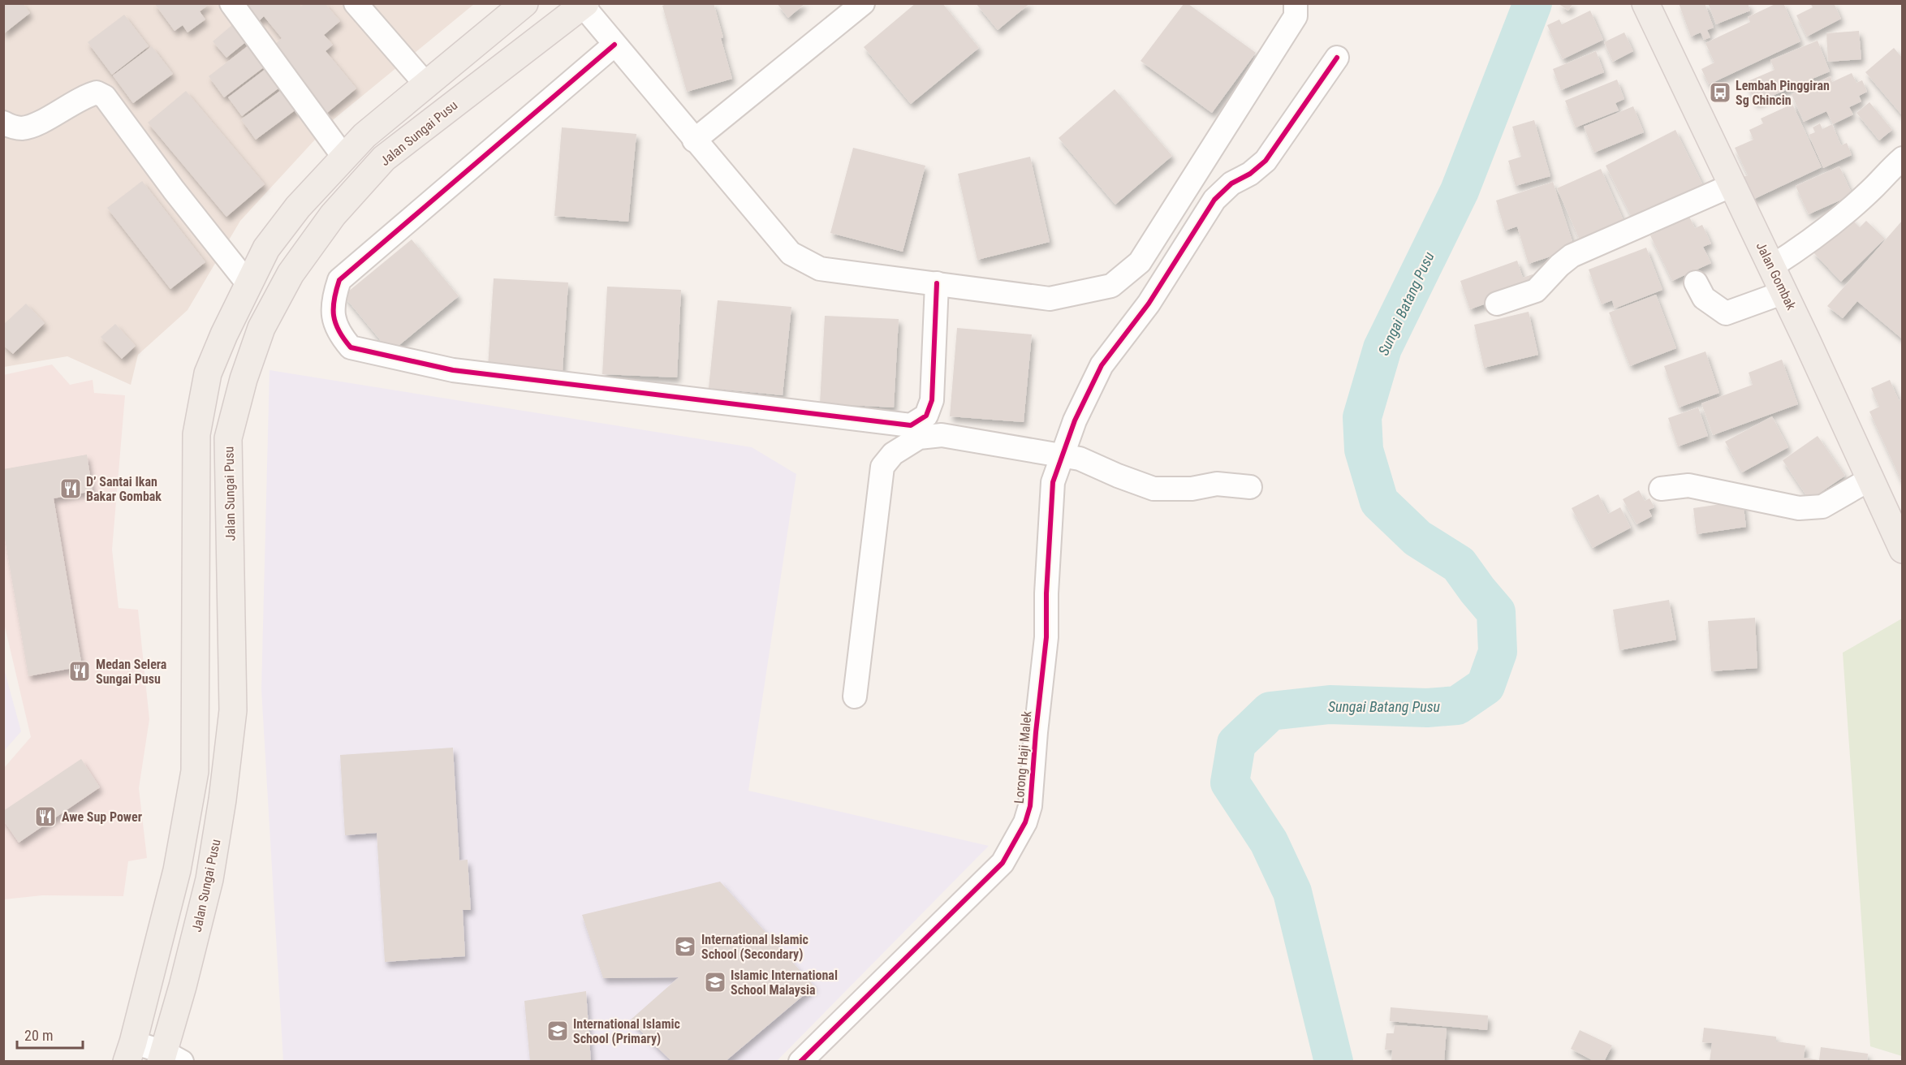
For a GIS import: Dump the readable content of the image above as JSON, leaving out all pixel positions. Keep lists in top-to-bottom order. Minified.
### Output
{"streets":{"main road":["Jalan Sungai Pusu","Jalan Gombak"],"street":["Lorong Haji Malek"]},"water":["Sungai Batang Pusu"],"places":{"bus stop":["Lembah Pinggiran Sg Chincin"],"restaurant":["D’ Santai Ikan Bakar Gombak","Medan Selera Sungai Pusu","Awe Sup Power"],"school or university":["International Islamic School (Secondary)","Islamic International School Malaysia","International Islamic School (Primary)"]},"scale_bar":"20 m"}
